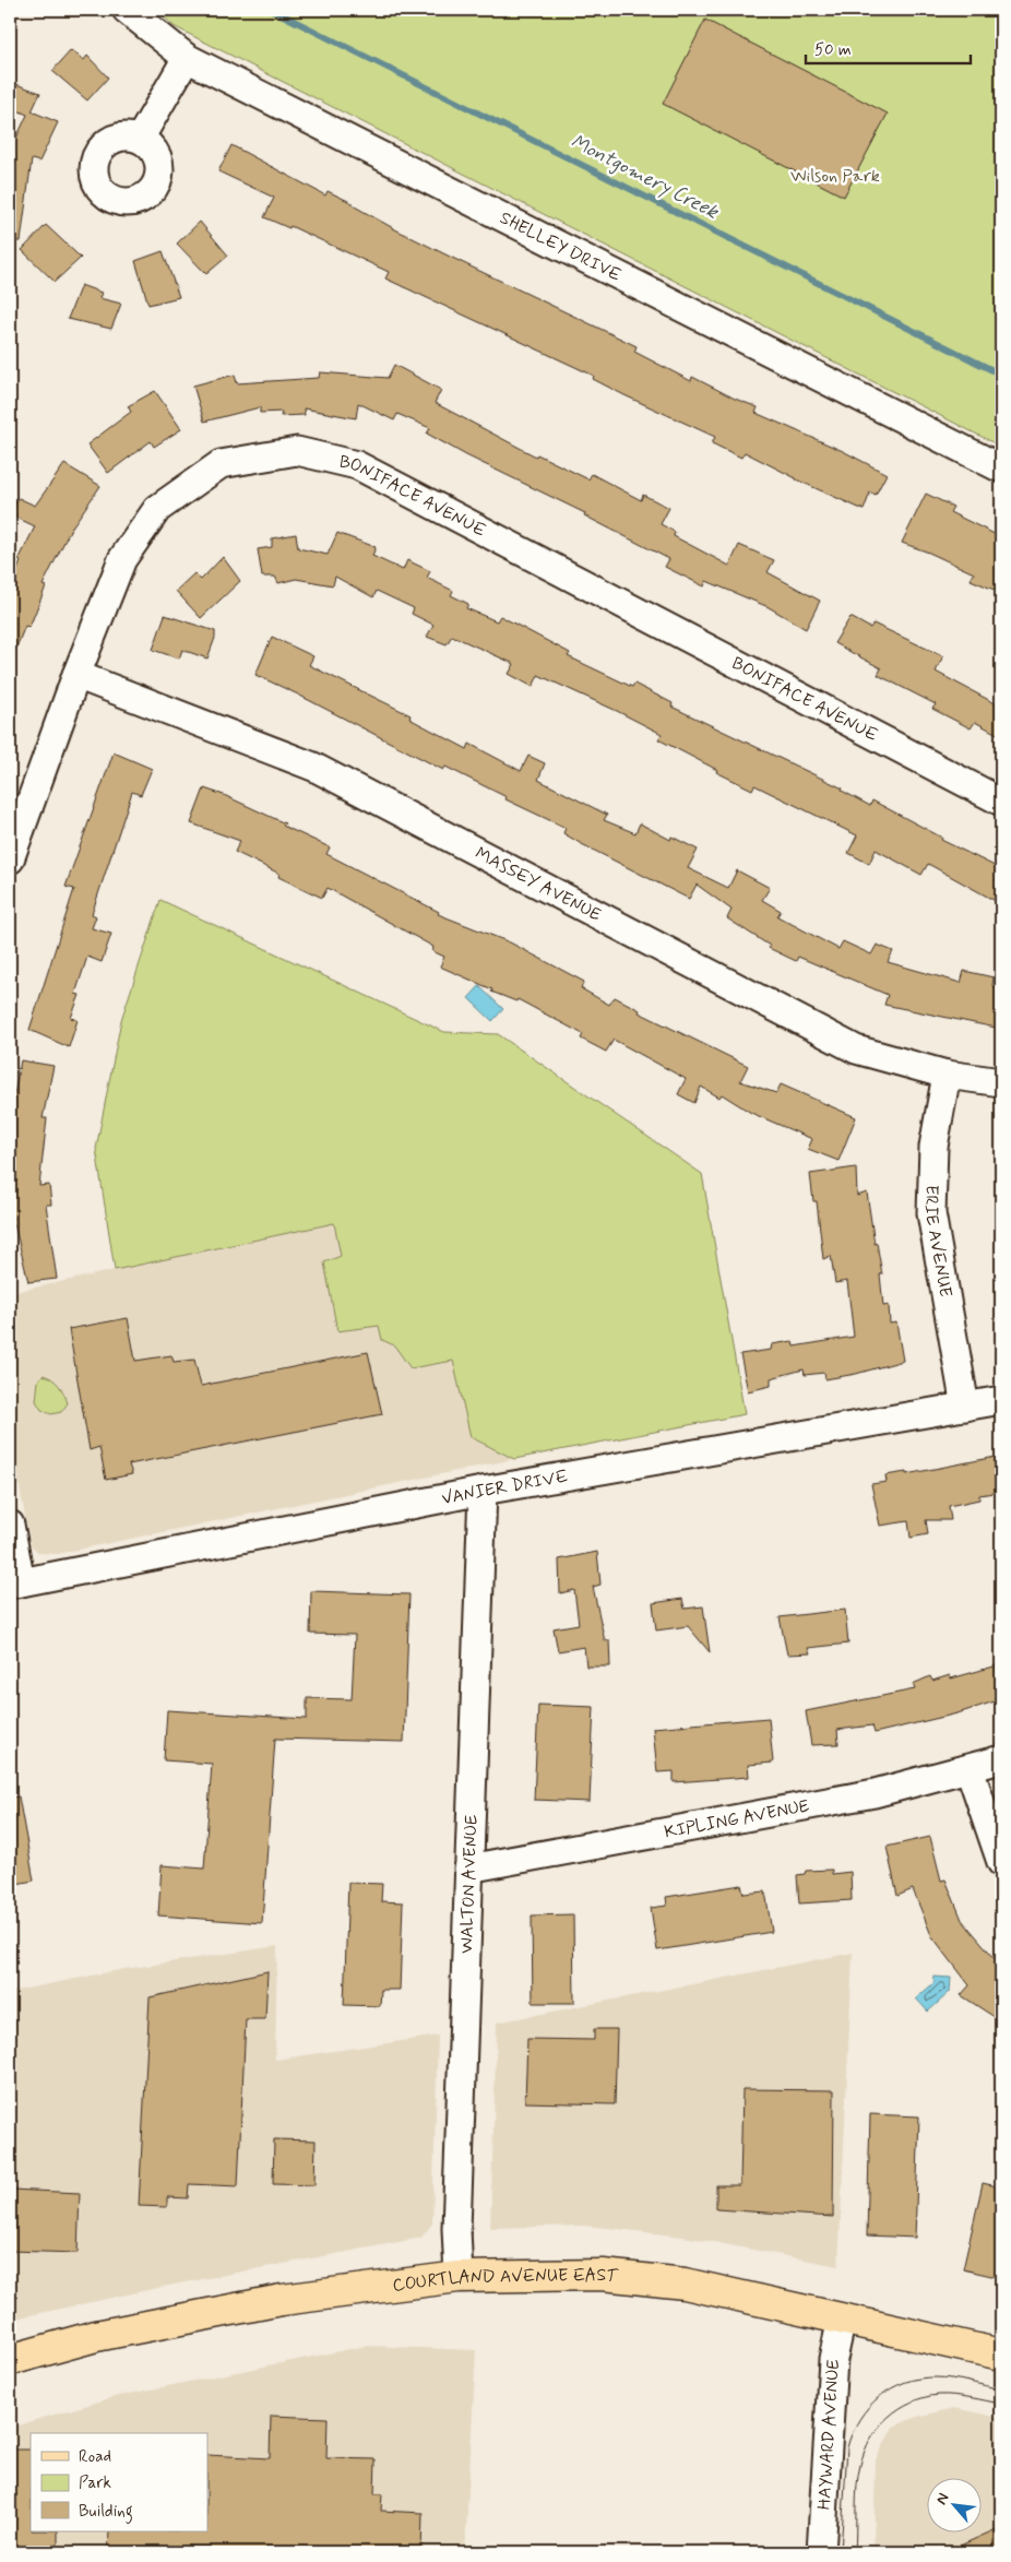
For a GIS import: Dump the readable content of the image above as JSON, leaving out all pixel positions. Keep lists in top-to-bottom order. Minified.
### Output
{"streets":{"main road":["COURTLAND AVENUE EAST"],"street":["SHELLEY DRIVE","BONIFACE AVENUE","MASSEY AVENUE","ERIE AVENUE","VANIER DRIVE","KIPLING AVENUE","WALTON AVENUE","HAYWARD AVENUE"]},"crossings":[["BONIFACE AVENUE","MASSEY AVENUE"],["MASSEY AVENUE","ERIE AVENUE"],["ERIE AVENUE","VANIER DRIVE"],["VANIER DRIVE","WALTON AVENUE"],["KIPLING AVENUE","WALTON AVENUE"],["WALTON AVENUE","COURTLAND AVENUE EAST"],["COURTLAND AVENUE EAST","HAYWARD AVENUE"]],"water":["Montgomery Creek"],"parks":["Wilson Park"],"legend":["Road","Park","Building"],"scale_bar":"50 m","north":"top left"}
